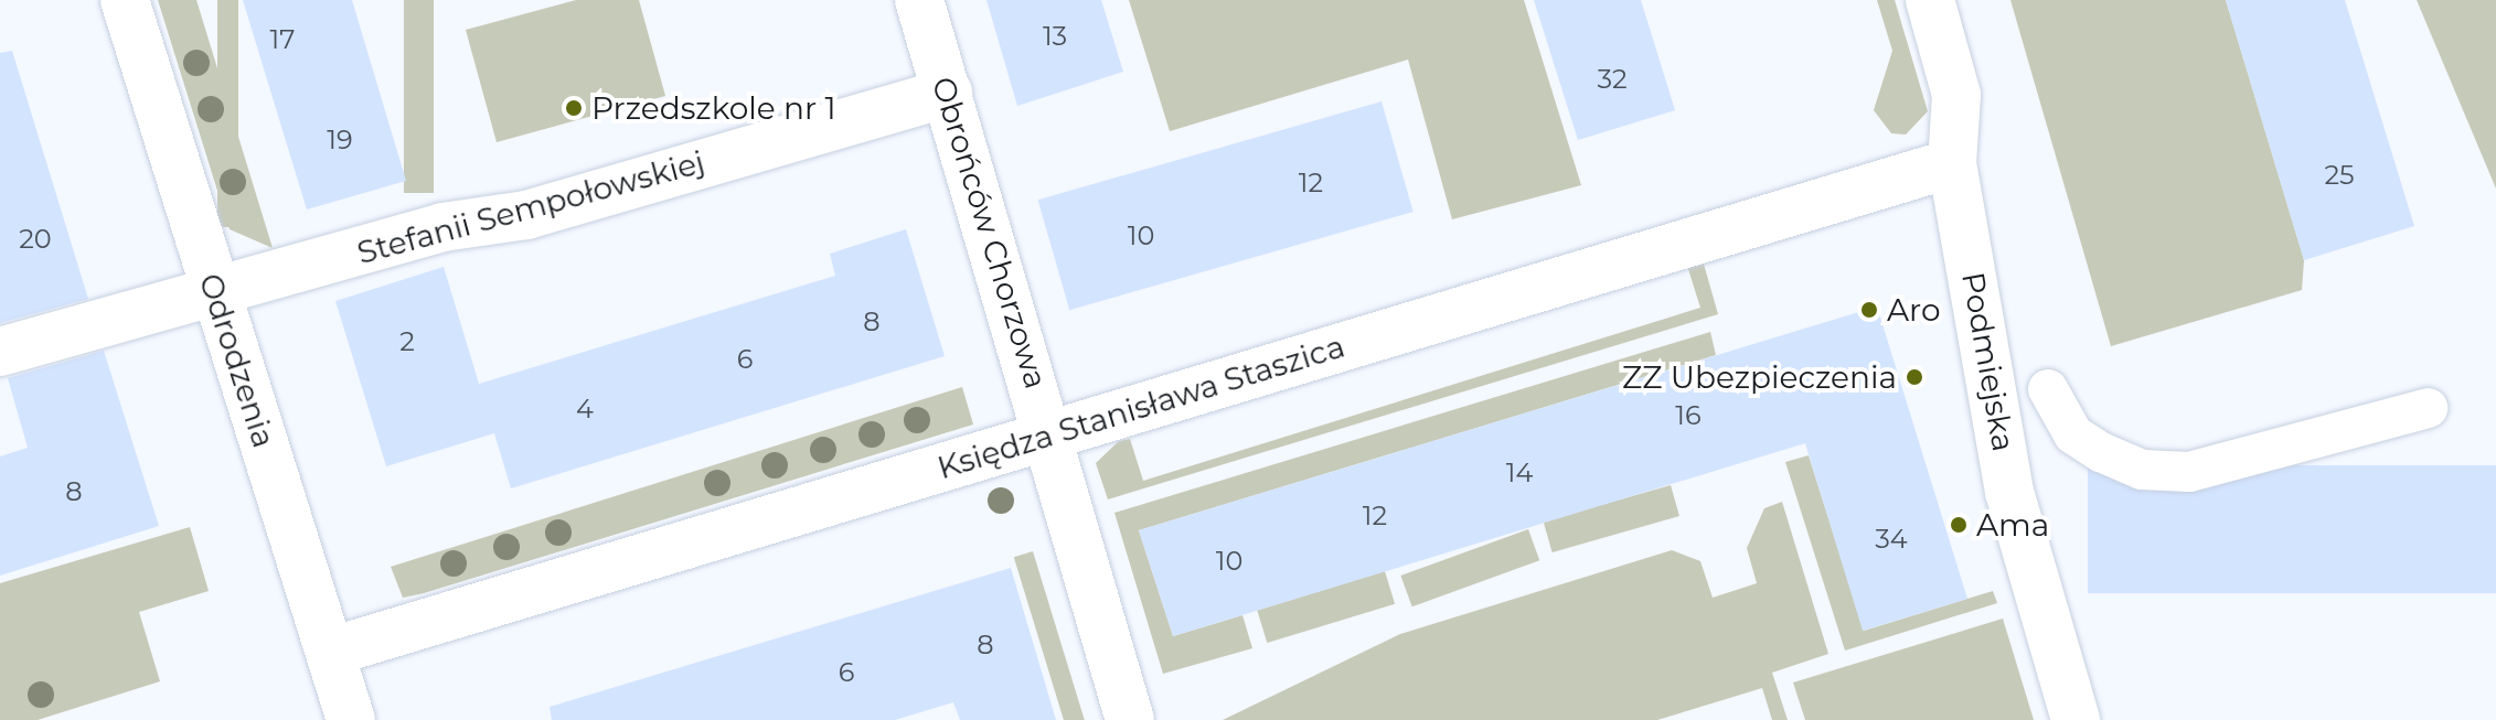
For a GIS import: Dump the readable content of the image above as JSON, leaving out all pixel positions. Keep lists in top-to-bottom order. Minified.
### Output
{"streets":{"street":["Stefanii Sempołowskiej","Obrońców Chorzowa","Odrodzenia","Podmiejska","Księdza Stanisława Staszica"]},"crossings":[["Stefanii Sempołowskiej","Obrońców Chorzowa"],["Stefanii Sempołowskiej","Odrodzenia"],["Obrońców Chorzowa","Księdza Stanisława Staszica"],["Odrodzenia","Księdza Stanisława Staszica"],["Podmiejska","Księdza Stanisława Staszica"]],"places":["Przedszkole nr 1","Aro","ZZ Ubezpieczenia","Ama"],"house_numbers":["13","17","32","19","25","12","10","20","8","2","6","4","16","14","8","12","34","10","8","6"]}
